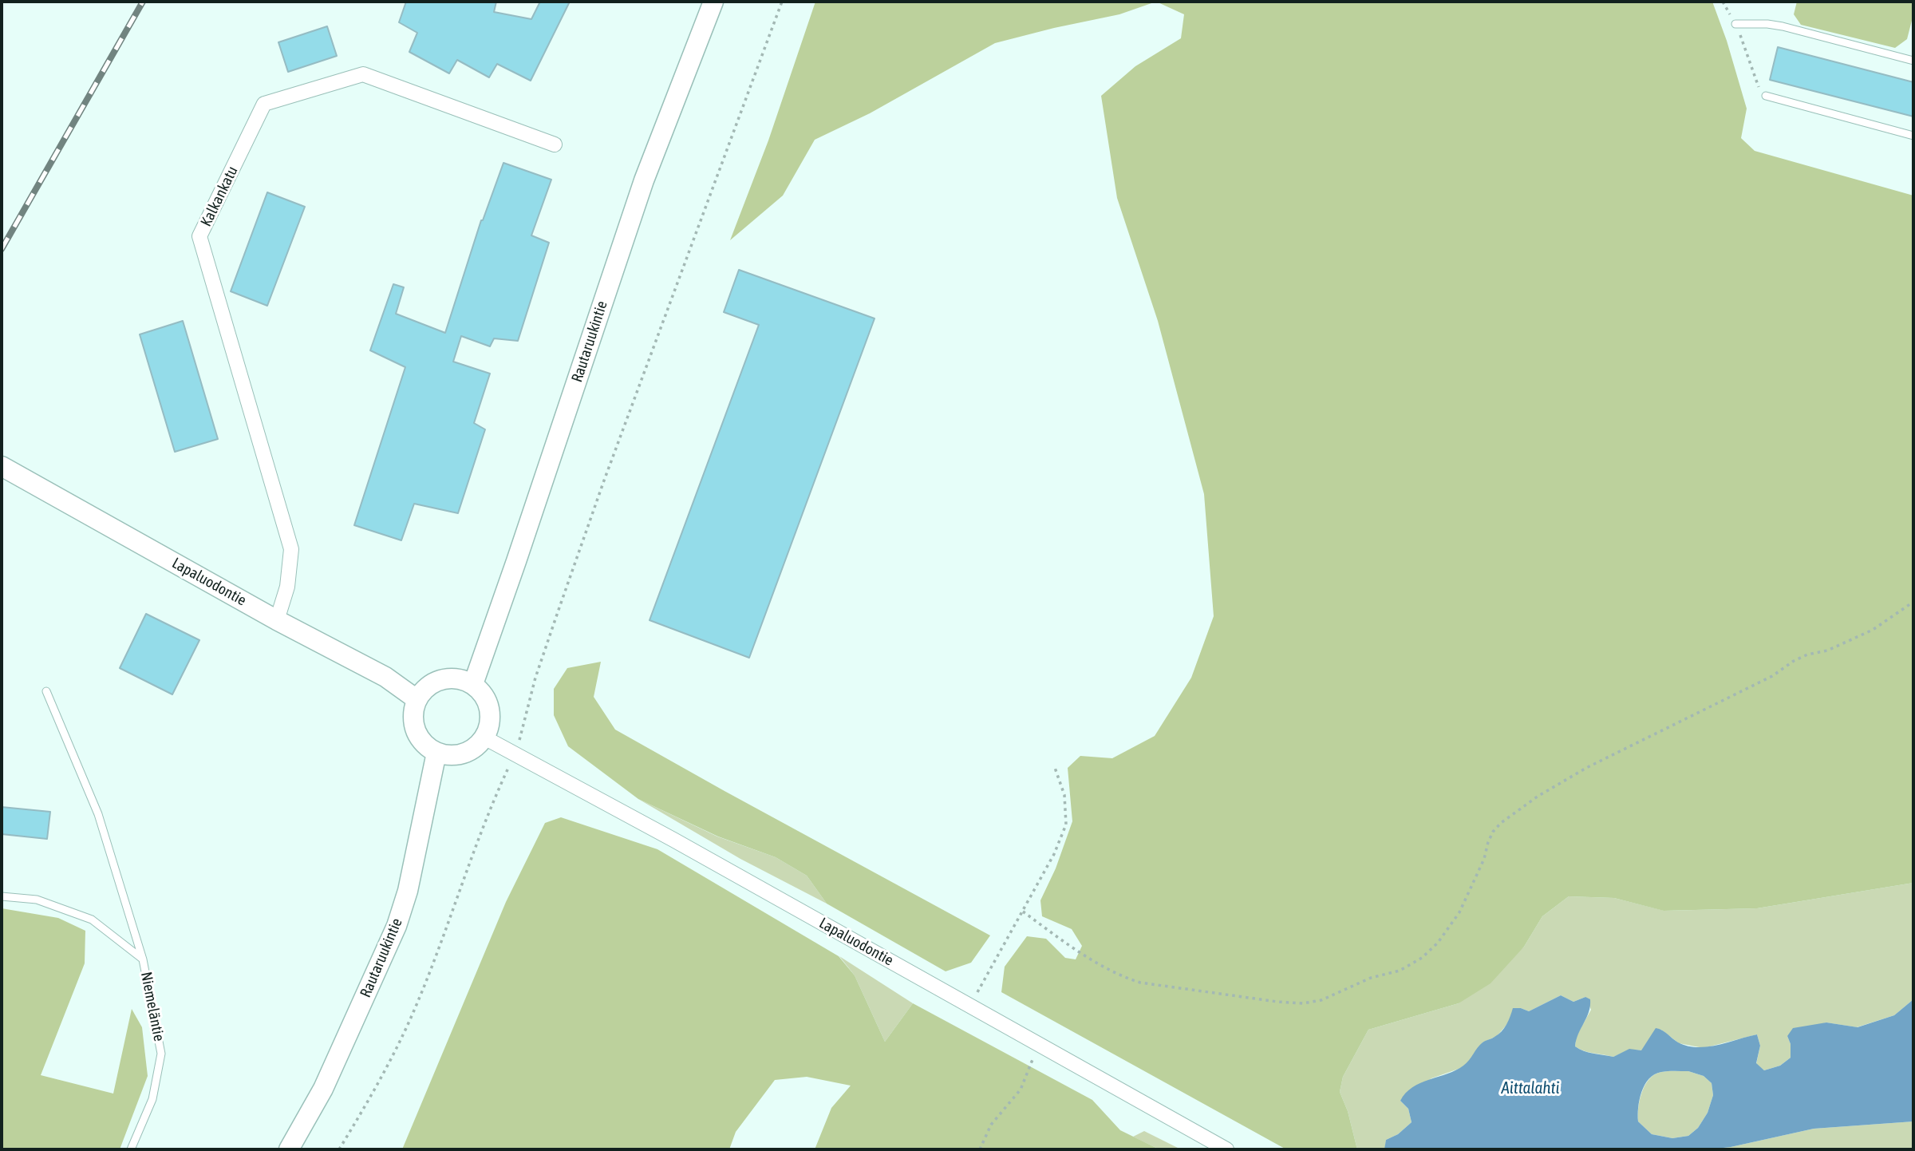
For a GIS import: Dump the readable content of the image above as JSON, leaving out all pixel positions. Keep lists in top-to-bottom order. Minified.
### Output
{"streets":{"main road":["Rautaruukintie","Lapaluodontie"],"street":["Kalkankatu"],"lane":["Niemeläntie"]},"crossings":[["Kalkankatu","Lapaluodontie"],["Rautaruukintie","Lapaluodontie"]],"water":["Aittalahti"]}
